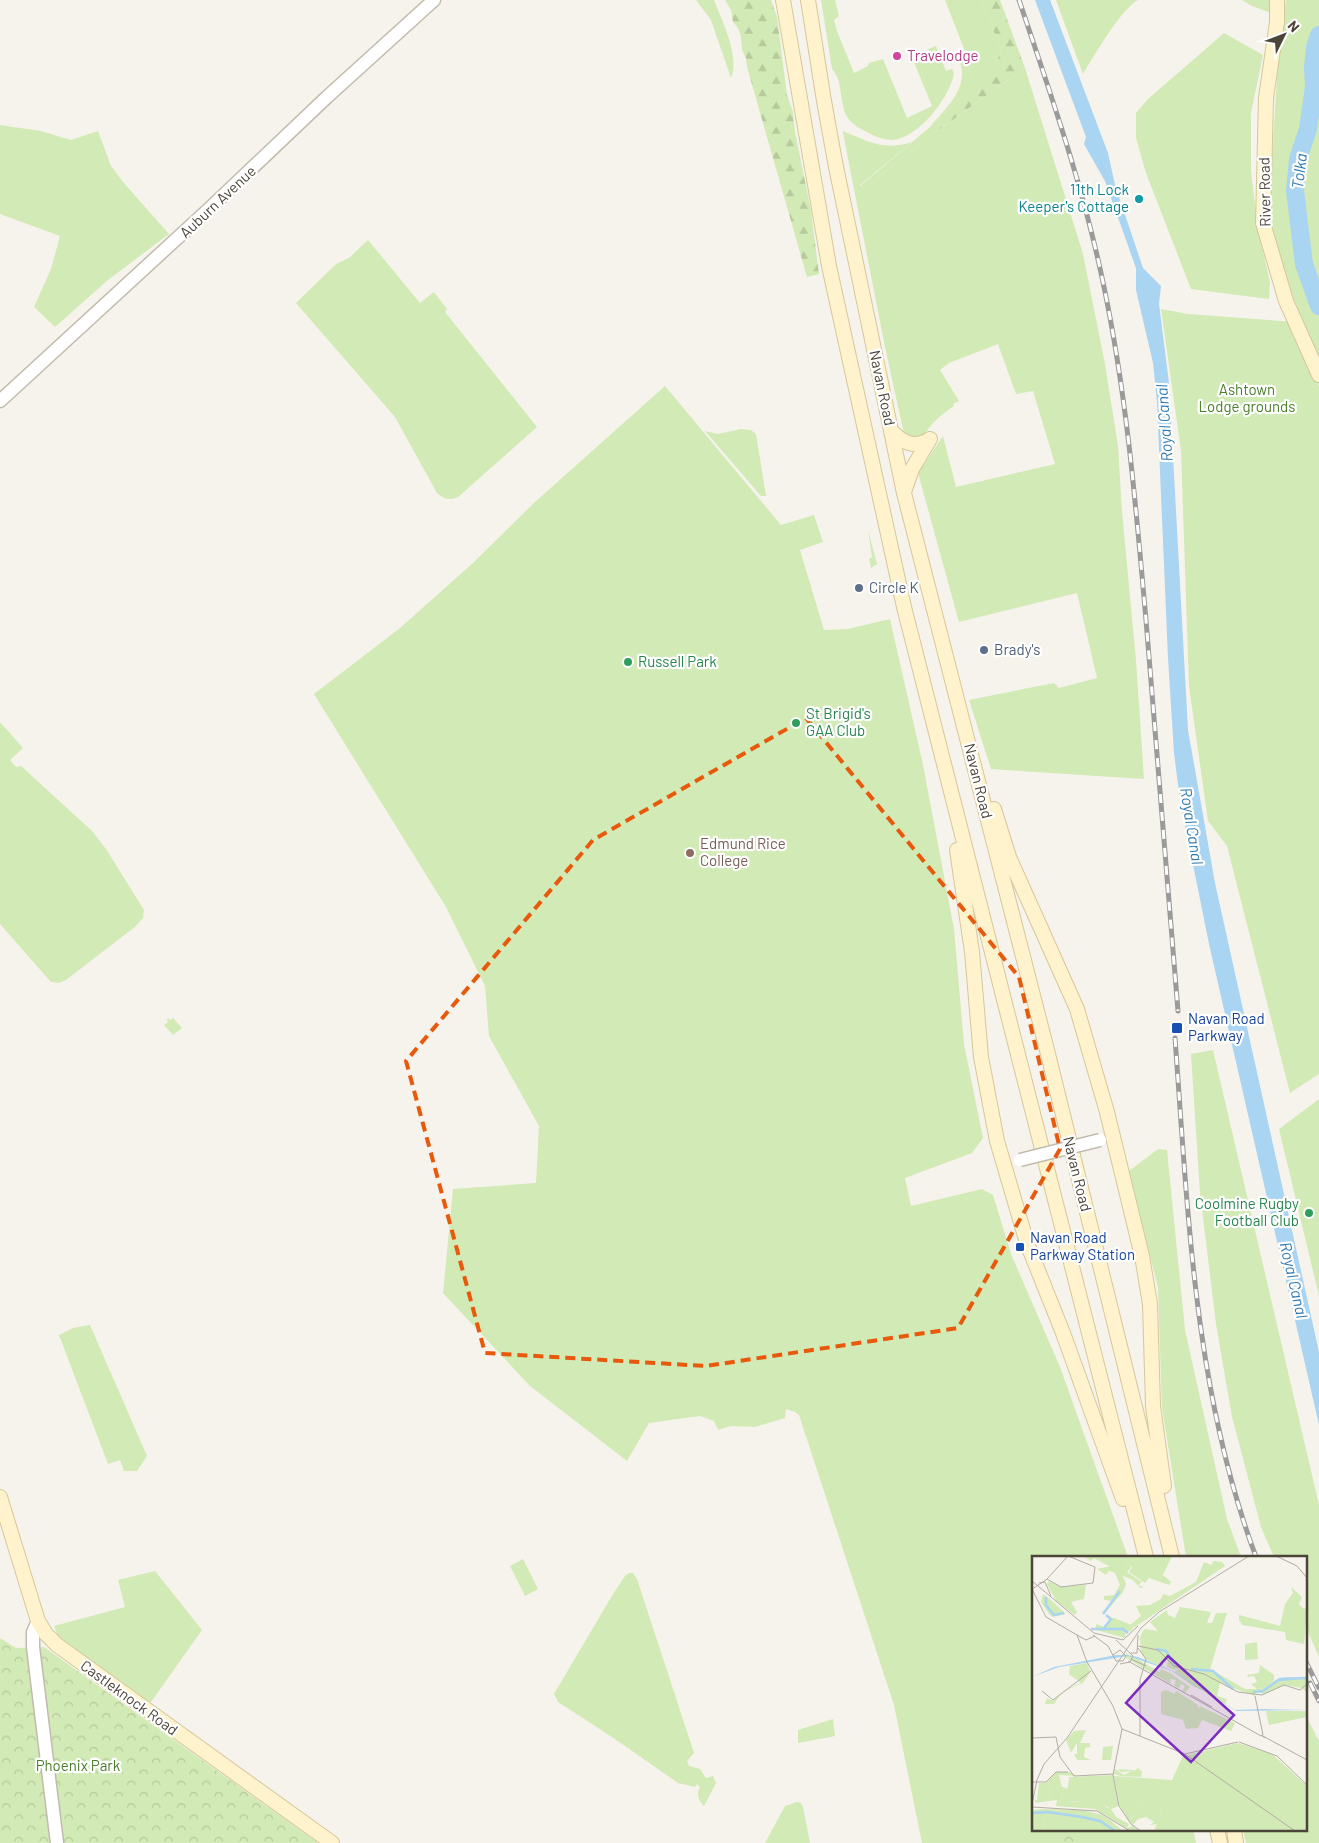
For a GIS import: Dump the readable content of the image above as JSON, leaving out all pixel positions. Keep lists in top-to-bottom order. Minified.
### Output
{"streets":{"main road":["River Road","Navan Road","Castleknock Road"],"street":["Auburn Avenue"]},"water":["Tolka","Royal Canal"],"parks":["Ashtown Lodge grounds","Phoenix Park"],"places":{"other":["Travelodge","11th Lock Keeper's Cottage","Circle K","Brady's","Russell Park","St Brigid's GAA Club","Edmund Rice College","Coolmine Rugby Football Club"],"transit":["Navan Road Parkway","Navan Road Parkway Station"]},"north":"top right"}
